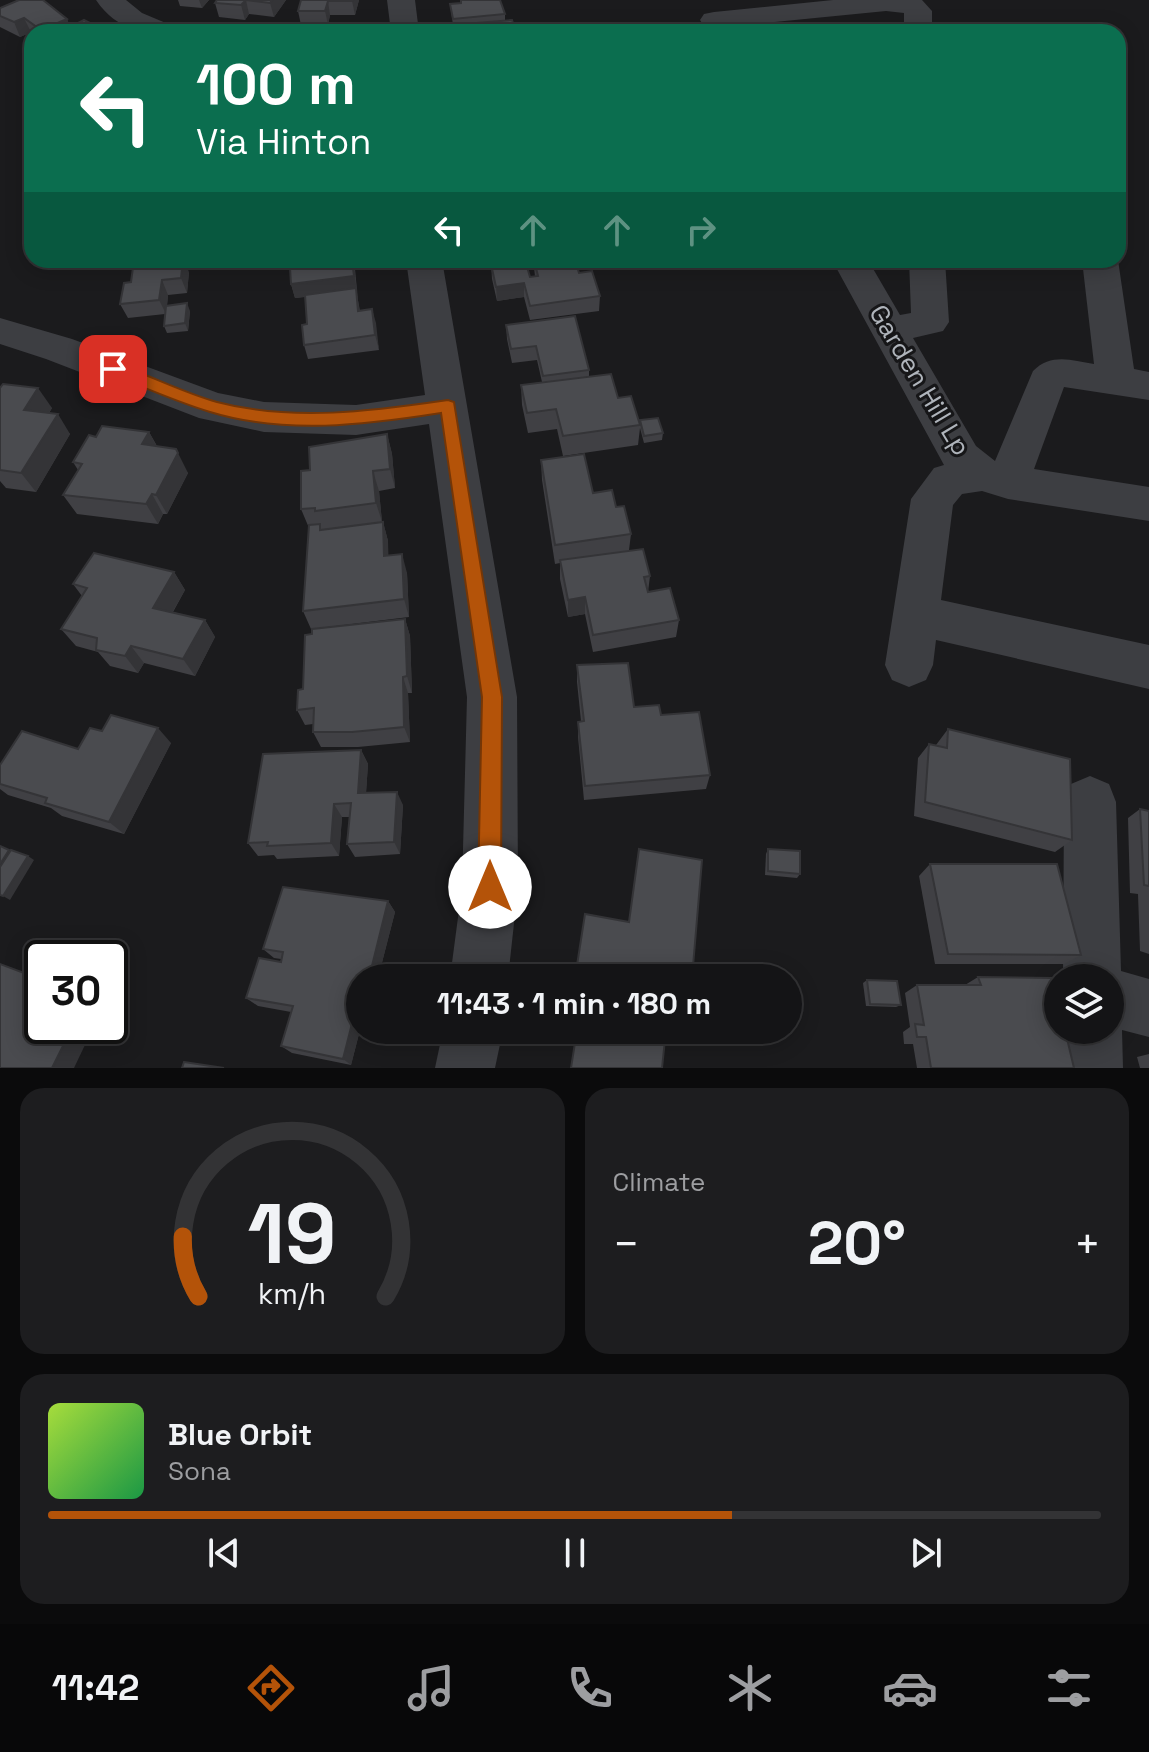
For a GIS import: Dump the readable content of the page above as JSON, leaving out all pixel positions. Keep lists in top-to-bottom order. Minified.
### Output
{"streets":{"street":["Garden Hill Lp"]},"page":{"turn":["100 m","Via Hinton"],"limit":"30","trip":"11:43 · 1 min · 180 m","tile":"Climate","heat":["−","20°","+"],"song":["Blue Orbit","Sona"],"tabs":"11:42","gauge":["19","km/h"]}}
